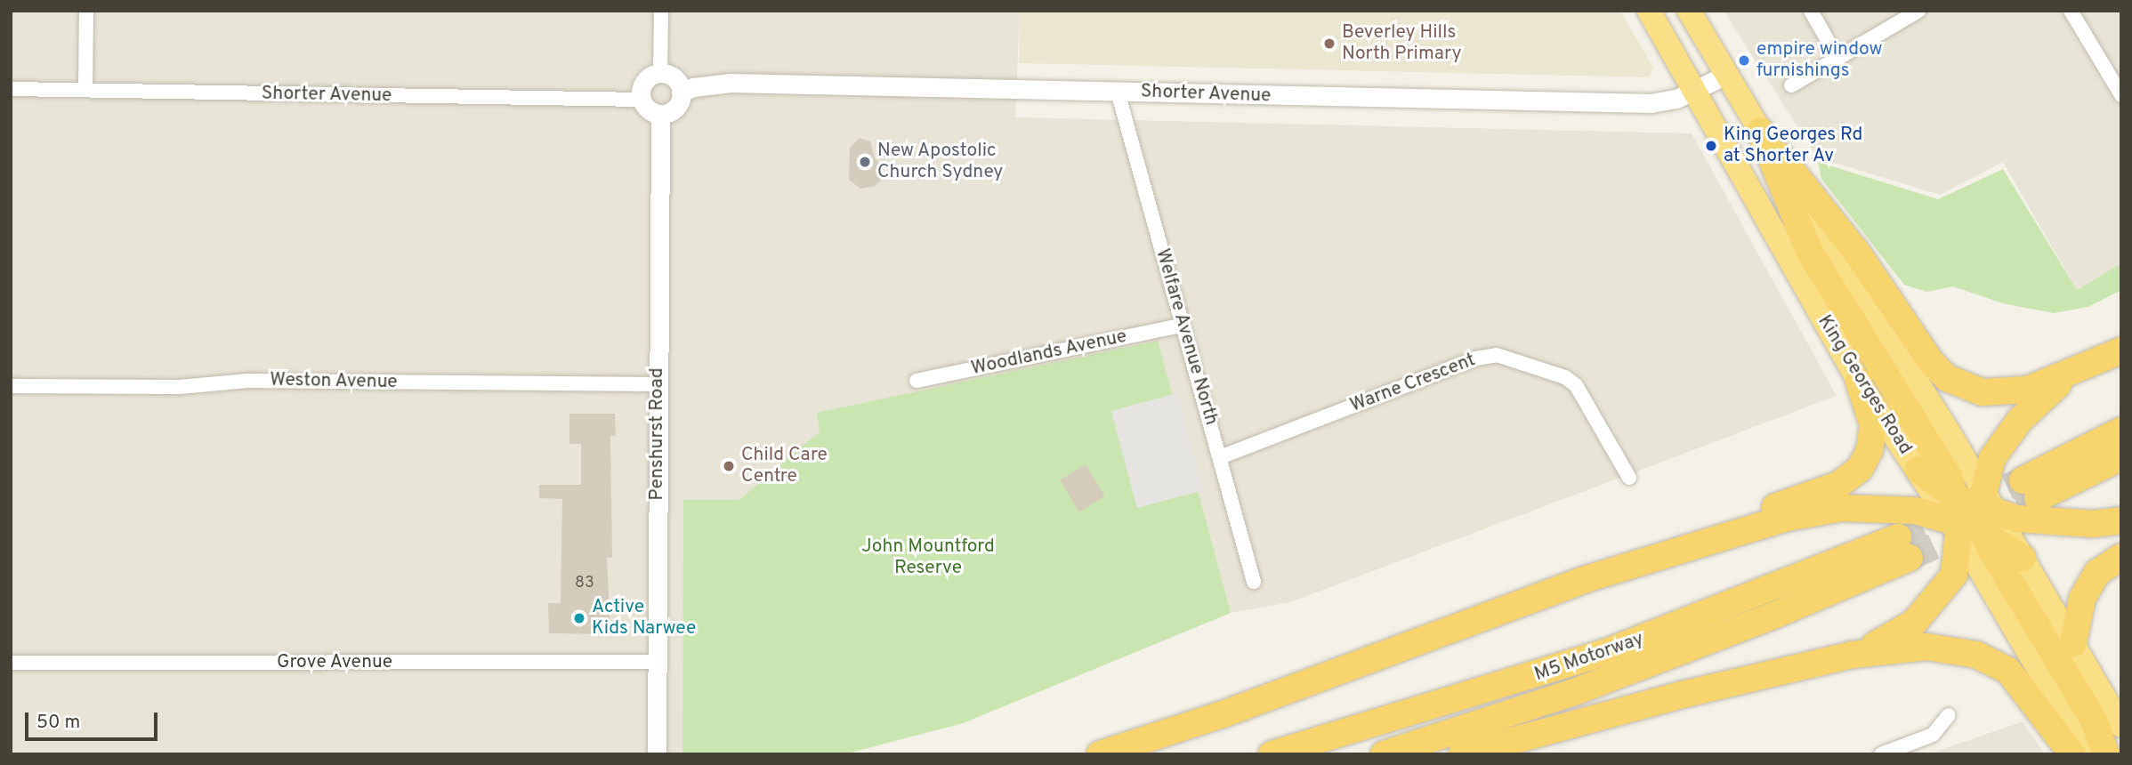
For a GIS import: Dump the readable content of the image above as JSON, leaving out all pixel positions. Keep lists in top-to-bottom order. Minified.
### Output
{"streets":{"highway":["King Georges Road","M5 Motorway"],"street":["Shorter Avenue","Welfare Avenue North","Woodlands Avenue","Weston Avenue","Warne Crescent","Penshurst Road","Grove Avenue"]},"crossings":[["Shorter Avenue","Welfare Avenue North"],["Shorter Avenue","King Georges Road"],["Shorter Avenue","Penshurst Road"],["Welfare Avenue North","Woodlands Avenue"],["Welfare Avenue North","Warne Crescent"],["Weston Avenue","Penshurst Road"],["Penshurst Road","Grove Avenue"]],"parks":["John Mountford Reserve"],"places":["Beverley Hills North Primary","empire window furnishings","King Georges Rd at Shorter Av","New Apostolic Church Sydney","Child Care Centre","Active Kids Narwee"],"house_numbers":["83"],"scale_bar":"50 m"}
